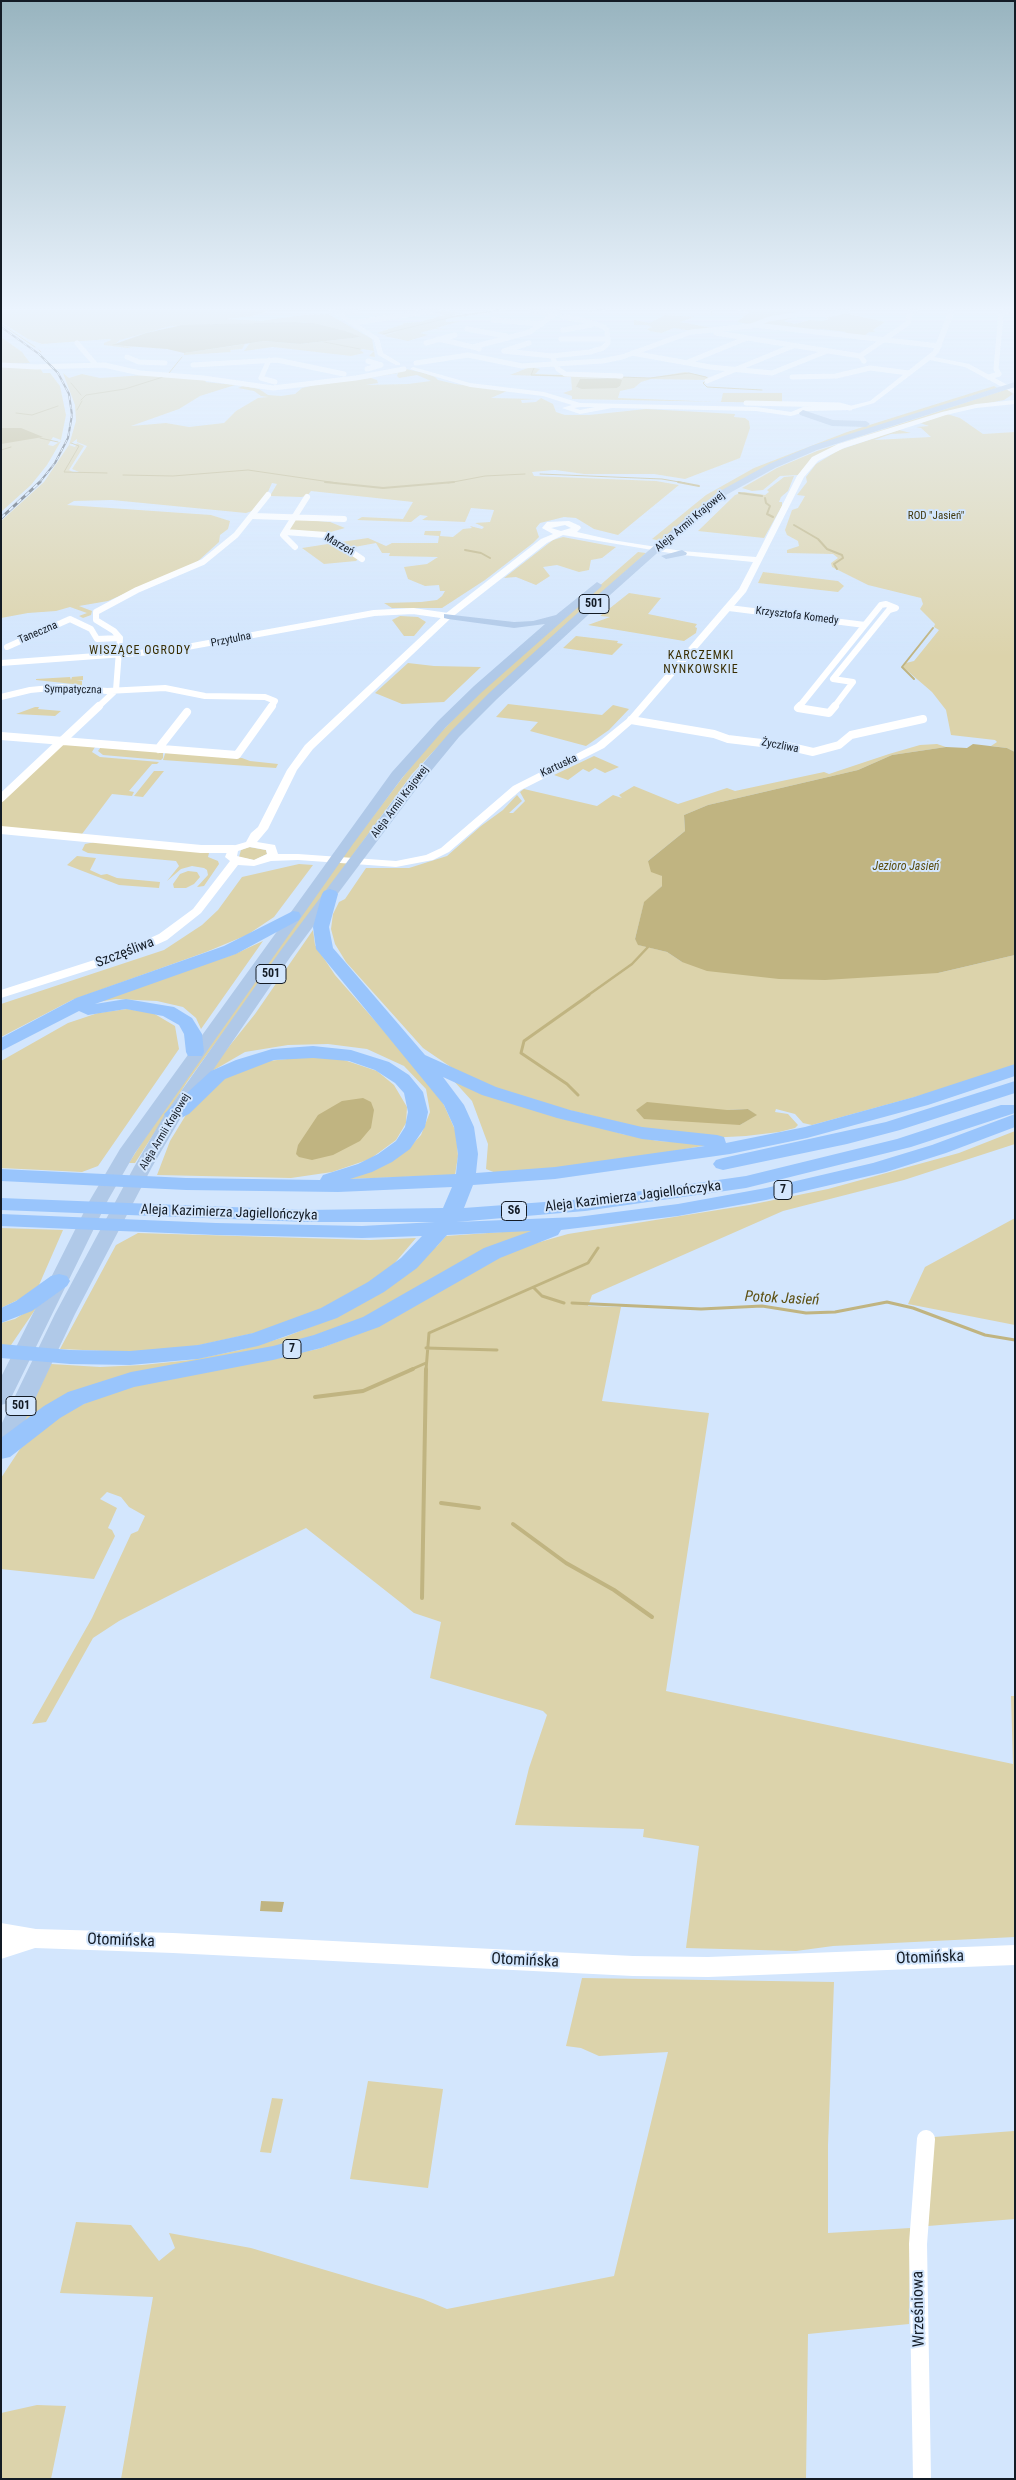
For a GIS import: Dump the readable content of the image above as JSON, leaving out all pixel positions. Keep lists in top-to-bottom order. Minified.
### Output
{"streets":{"highway":["7","Aleja Kazimierza Jagiellończyka","S6"],"main road":["Aleja Armii Krajowej","501"],"street":["Marzeń","Krzysztofa Komedy","Taneczna","Przytulna","Sympatyczna","Życzliwa","Kartuska","Szczęśliwa","Otomińska","Wrześniowa"]},"crossings":[["Aleja Armii Krajowej","7"],["Krzysztofa Komedy","Kartuska"],["Przytulna","Sympatyczna"],["Życzliwa","Kartuska"],["Kartuska","Szczęśliwa"]],"districts":["WISZĄCE OGRODY","KARCZEMKI NYNKOWSKIE"],"water":["Jezioro Jasień","Potok Jasień"],"parks":["ROD \"Jasień\""]}
